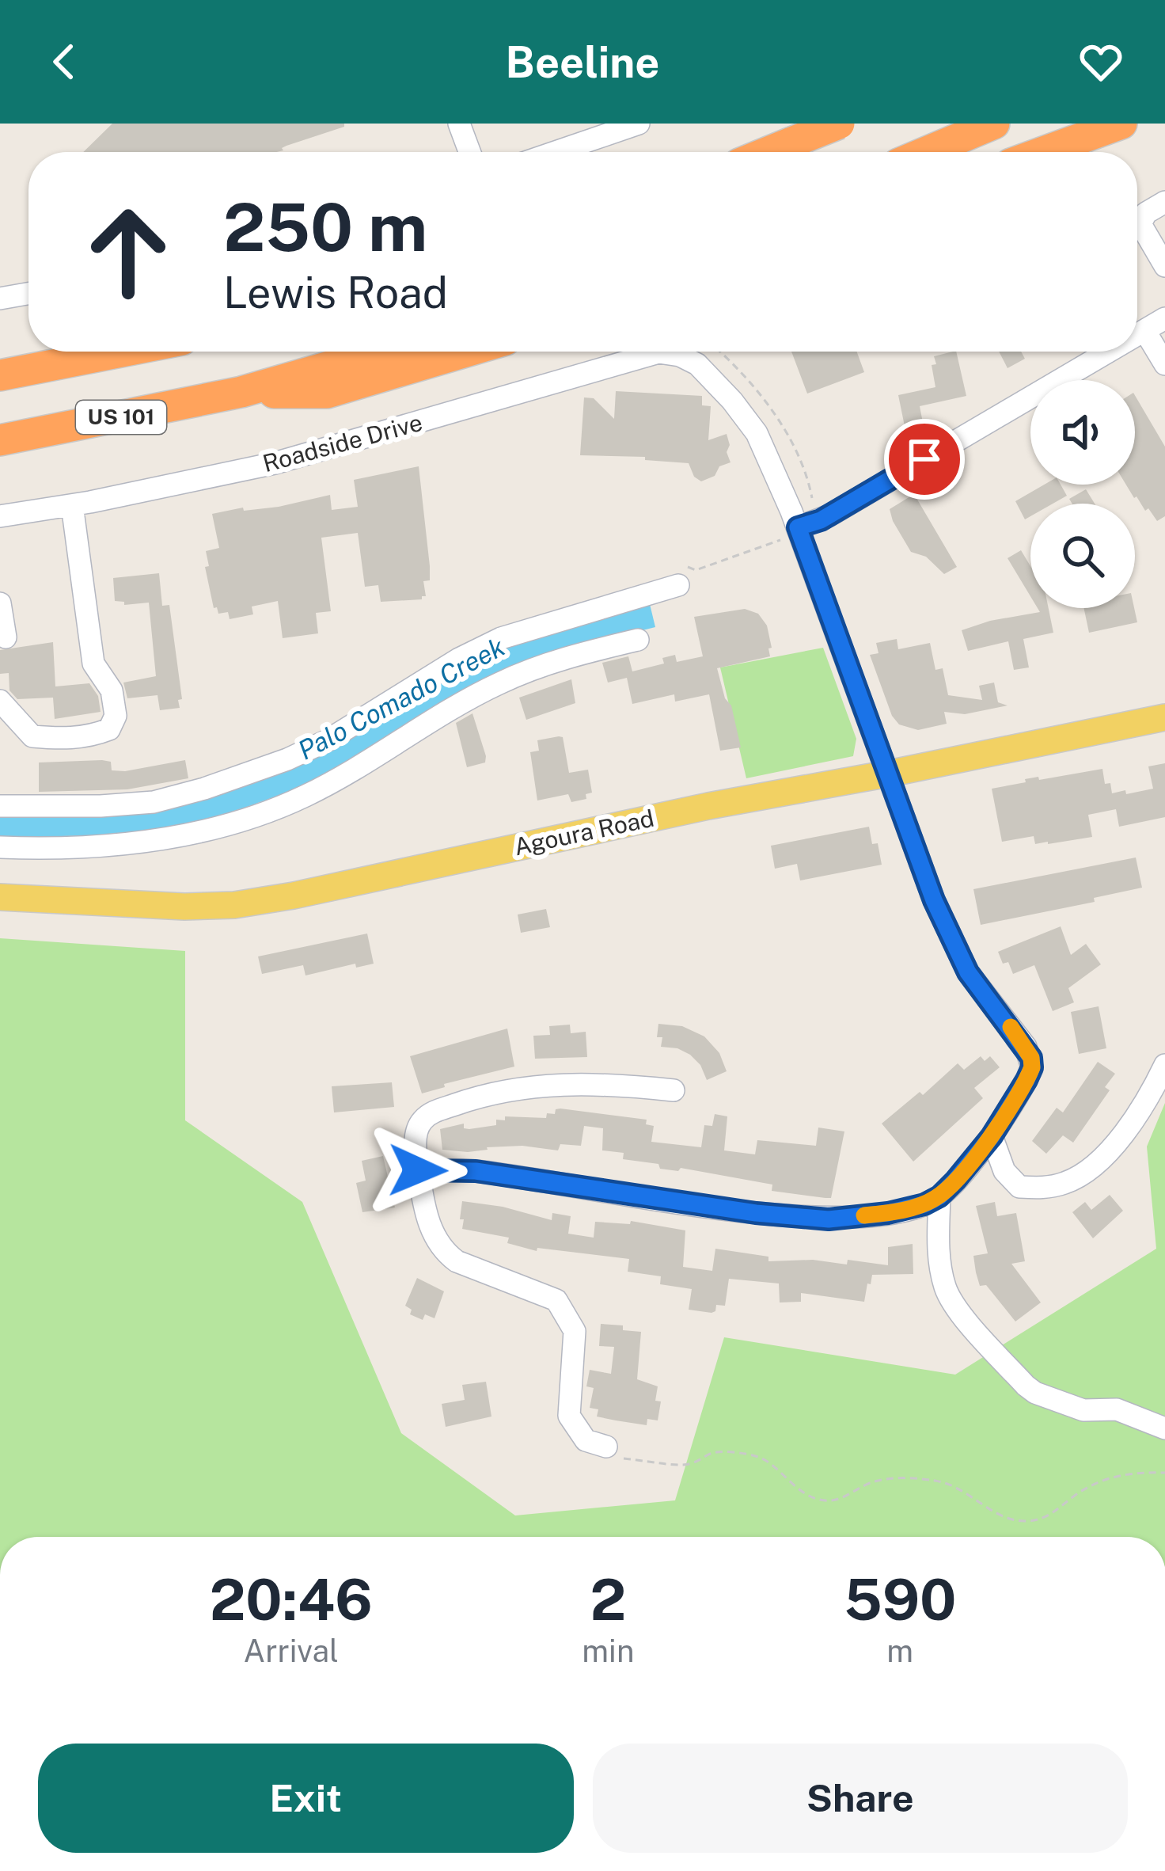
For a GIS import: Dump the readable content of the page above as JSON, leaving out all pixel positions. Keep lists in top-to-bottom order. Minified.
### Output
{"streets":{"highway":["US 101"],"main road":["Agoura Road"],"street":["Roadside Drive"]},"water":["Palo Comado Creek"],"page":{"header":"Beeline","turn":["250 m","Lewis Road"],"eta":["20:46","Arrival","2","min","590","m"],"buttons":["Exit","Share"]}}
